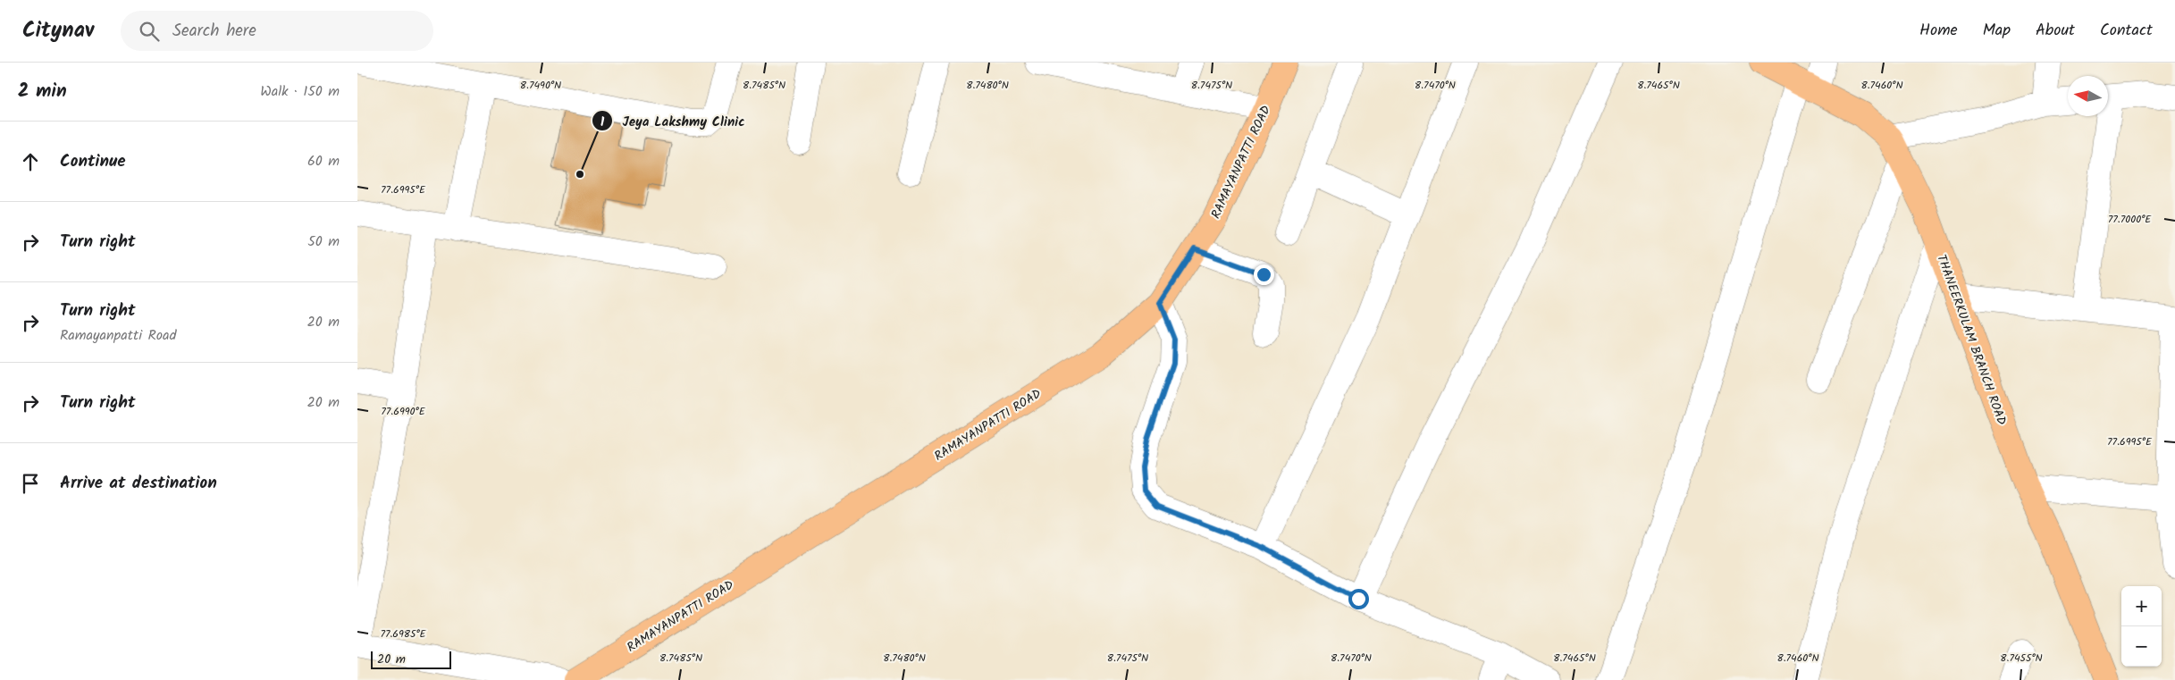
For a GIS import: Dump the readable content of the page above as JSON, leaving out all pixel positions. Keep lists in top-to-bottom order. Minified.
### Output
{"streets":{"main road":["RAMAYANPATTI ROAD","THANEERKULAM BRANCH ROAD"]},"places":["Jeya Lakshmy Clinic"],"scale_bar":"20 m","north":"left","page":{"header":"Citynav","search":"Search here","nav":["Home","Map","About","Contact"],"heading":["2 min","Walk · 150 m"],"list":[["Continue","60 m"],["Turn right","50 m"],["Turn right","Ramayanpatti Road","20 m"],["Turn right","20 m"],"Arrive at destination"],"map_buttons":["+","−"],"scale":"20 m"},"coordinates":["8.7490°N","8.7485°N","8.7480°N","8.7475°N","8.7470°N","8.7465°N","8.7460°N","77.6995°E","77.7000°E","77.6990°E","77.6985°E","8.7455°N"]}
